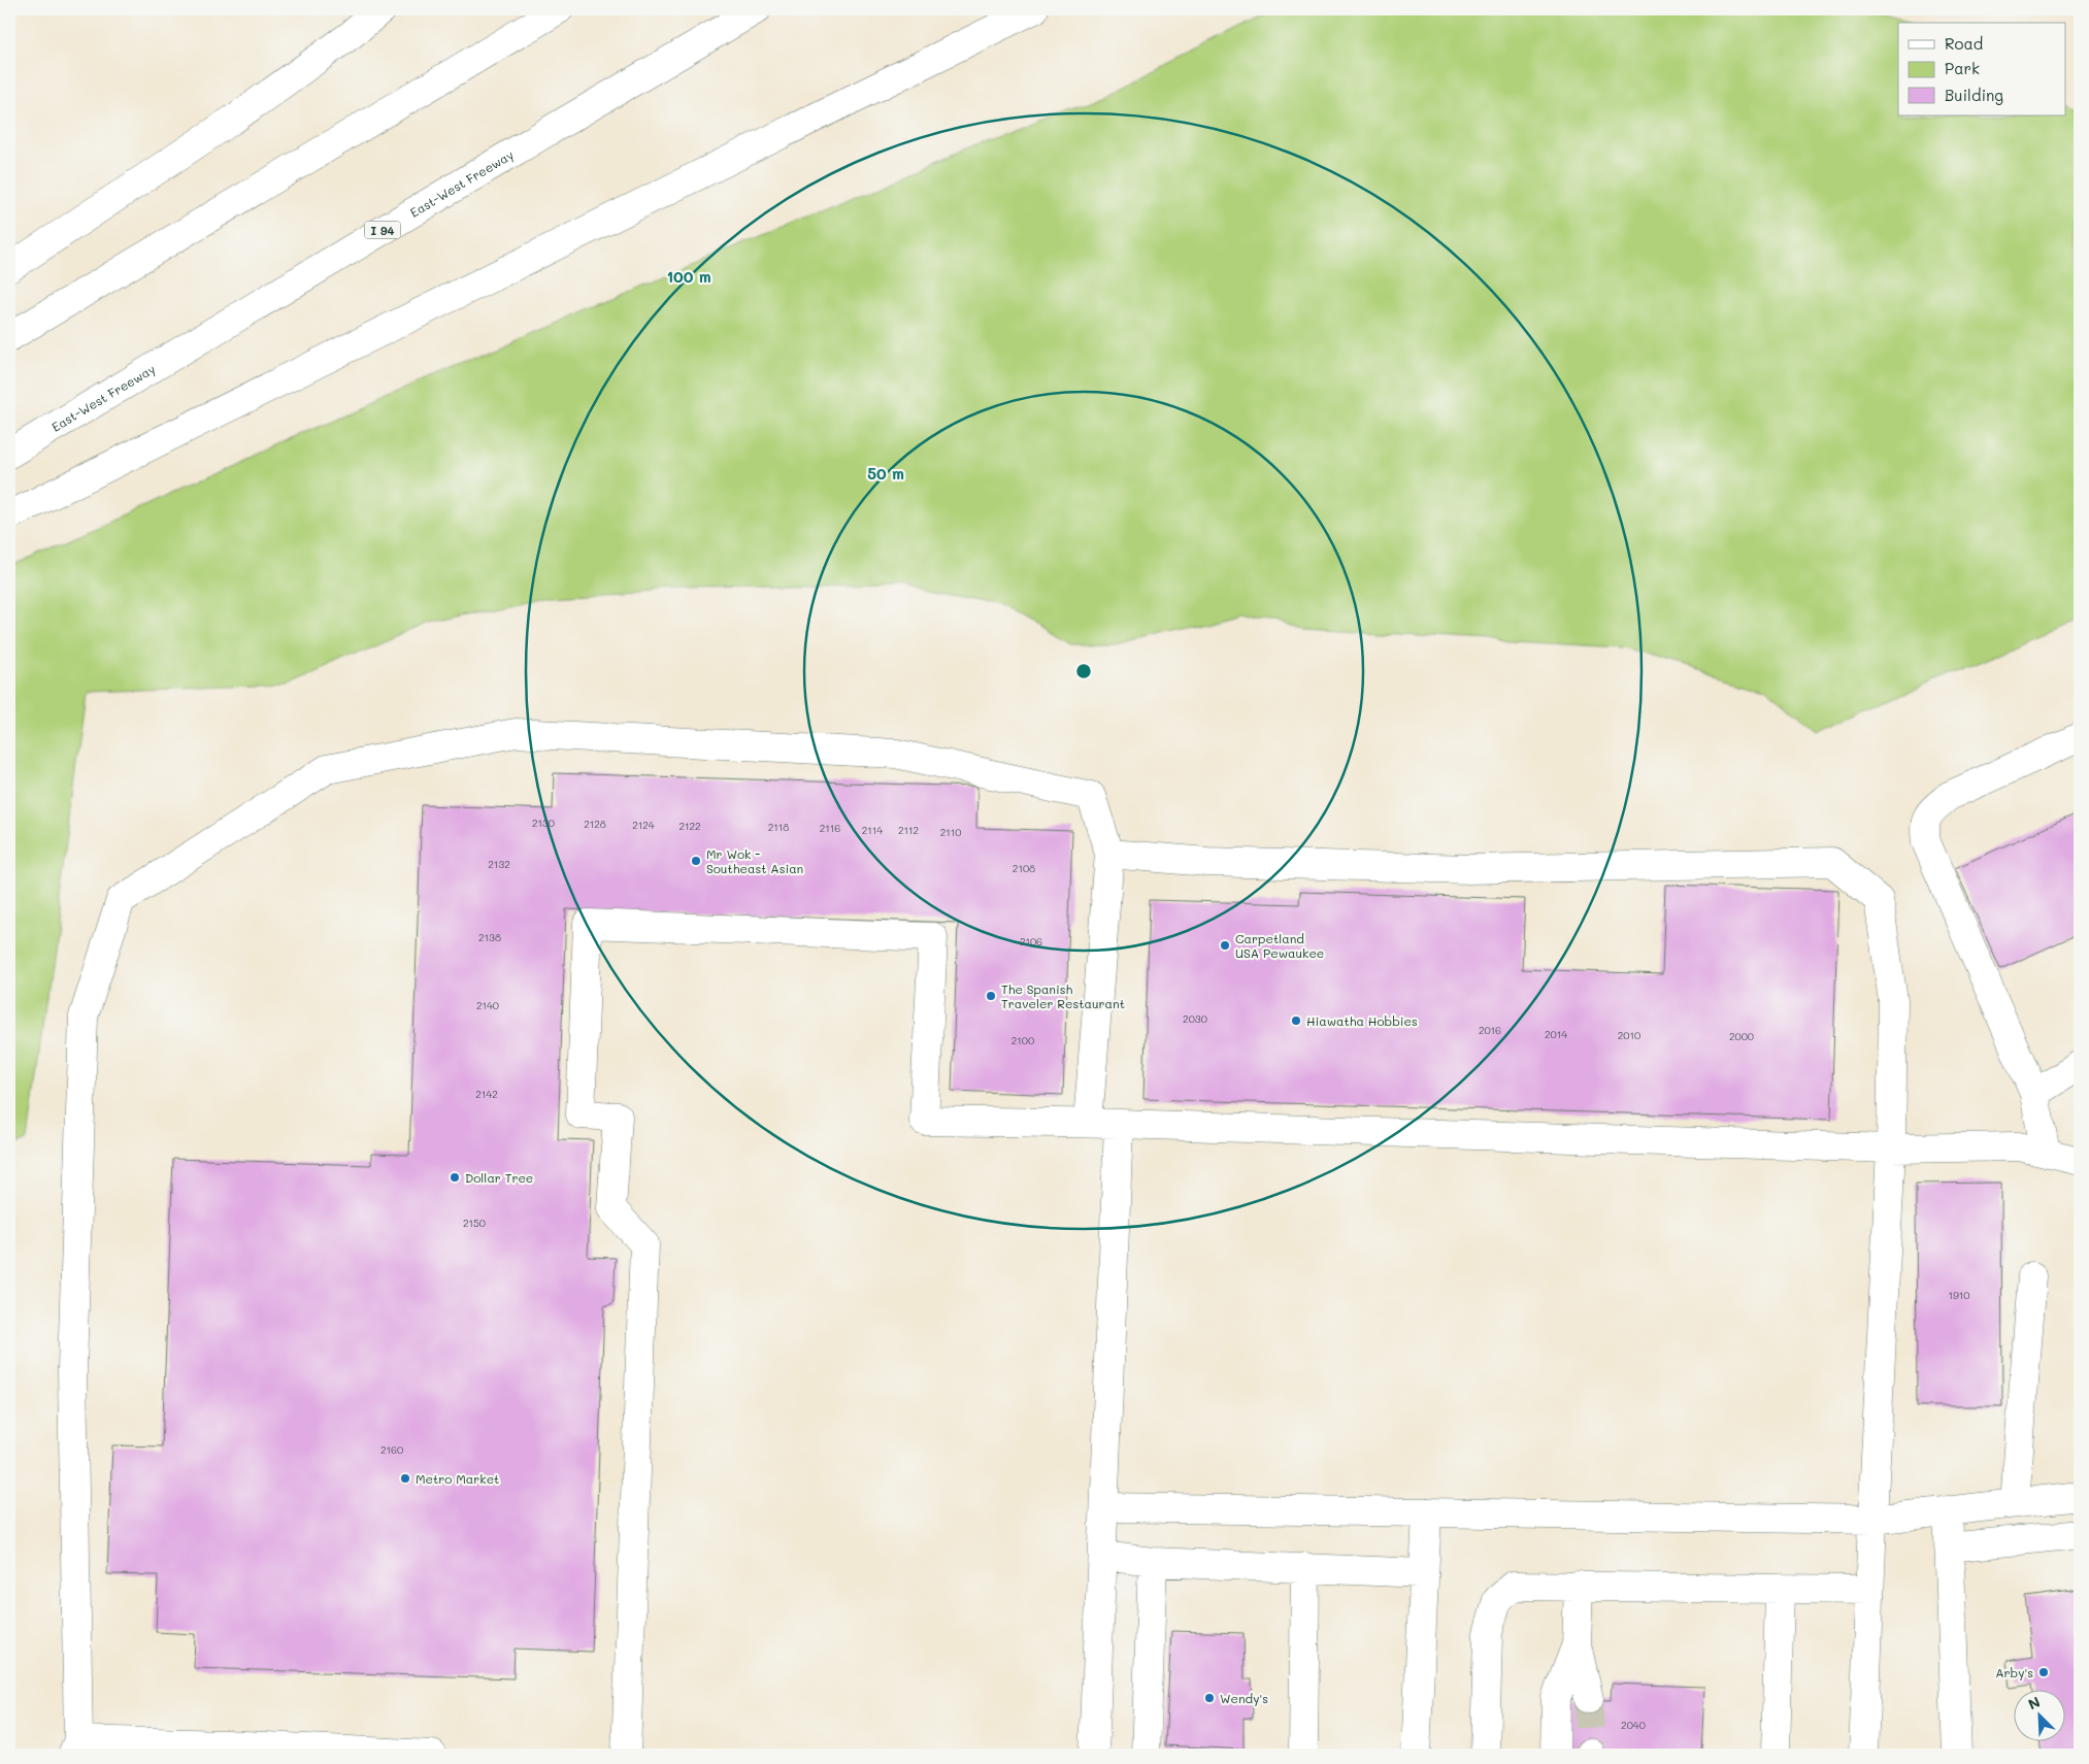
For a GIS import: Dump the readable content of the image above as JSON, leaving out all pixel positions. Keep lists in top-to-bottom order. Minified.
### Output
{"streets":{"main road":["East-West Freeway","I 94"]},"places":["Mr Wok - Southeast Asian","Carpetland USA Pewaukee","The Spanish Traveler Restaurant","Hiawatha Hobbies","Dollar Tree","Metro Market","Arby's","Wendy's"],"house_numbers":["2130","2128","2124","2122","2118","2116","2114","2112","2110","2132","2108","2138","2106","2140","2030","2016","2014","2010","2000","2100","2142","2150","1910","2160","2040"],"legend":["Road","Park","Building"],"north":"top left","rings":["100 m","50 m"]}
